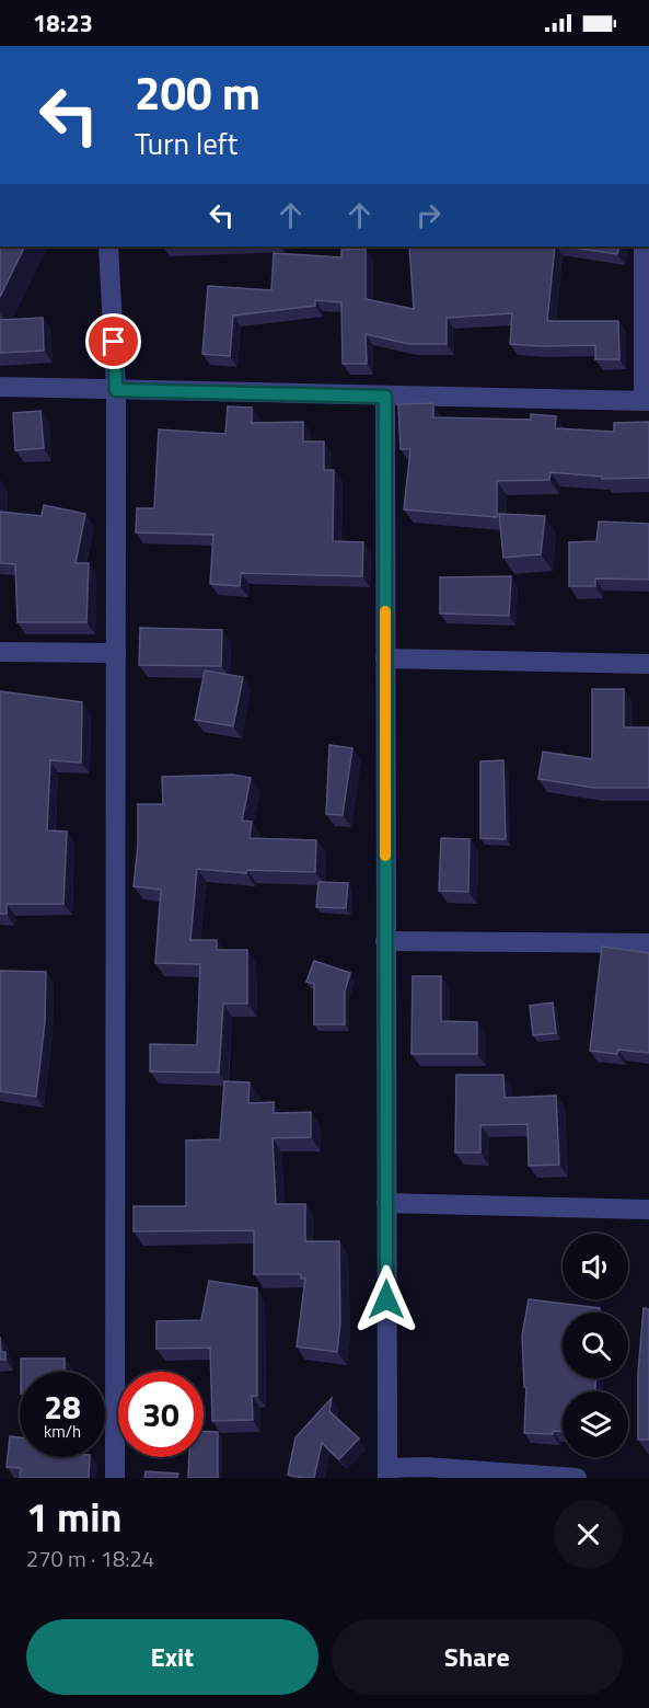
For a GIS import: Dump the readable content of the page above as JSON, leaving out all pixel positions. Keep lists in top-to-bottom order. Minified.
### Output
{"page":{"status":"18:23","turn":["200 m","Turn left"],"speed":"28 km/h","limit":"30","heading":["1 min","270 m · 18:24"],"buttons":["Exit","Share"]}}
